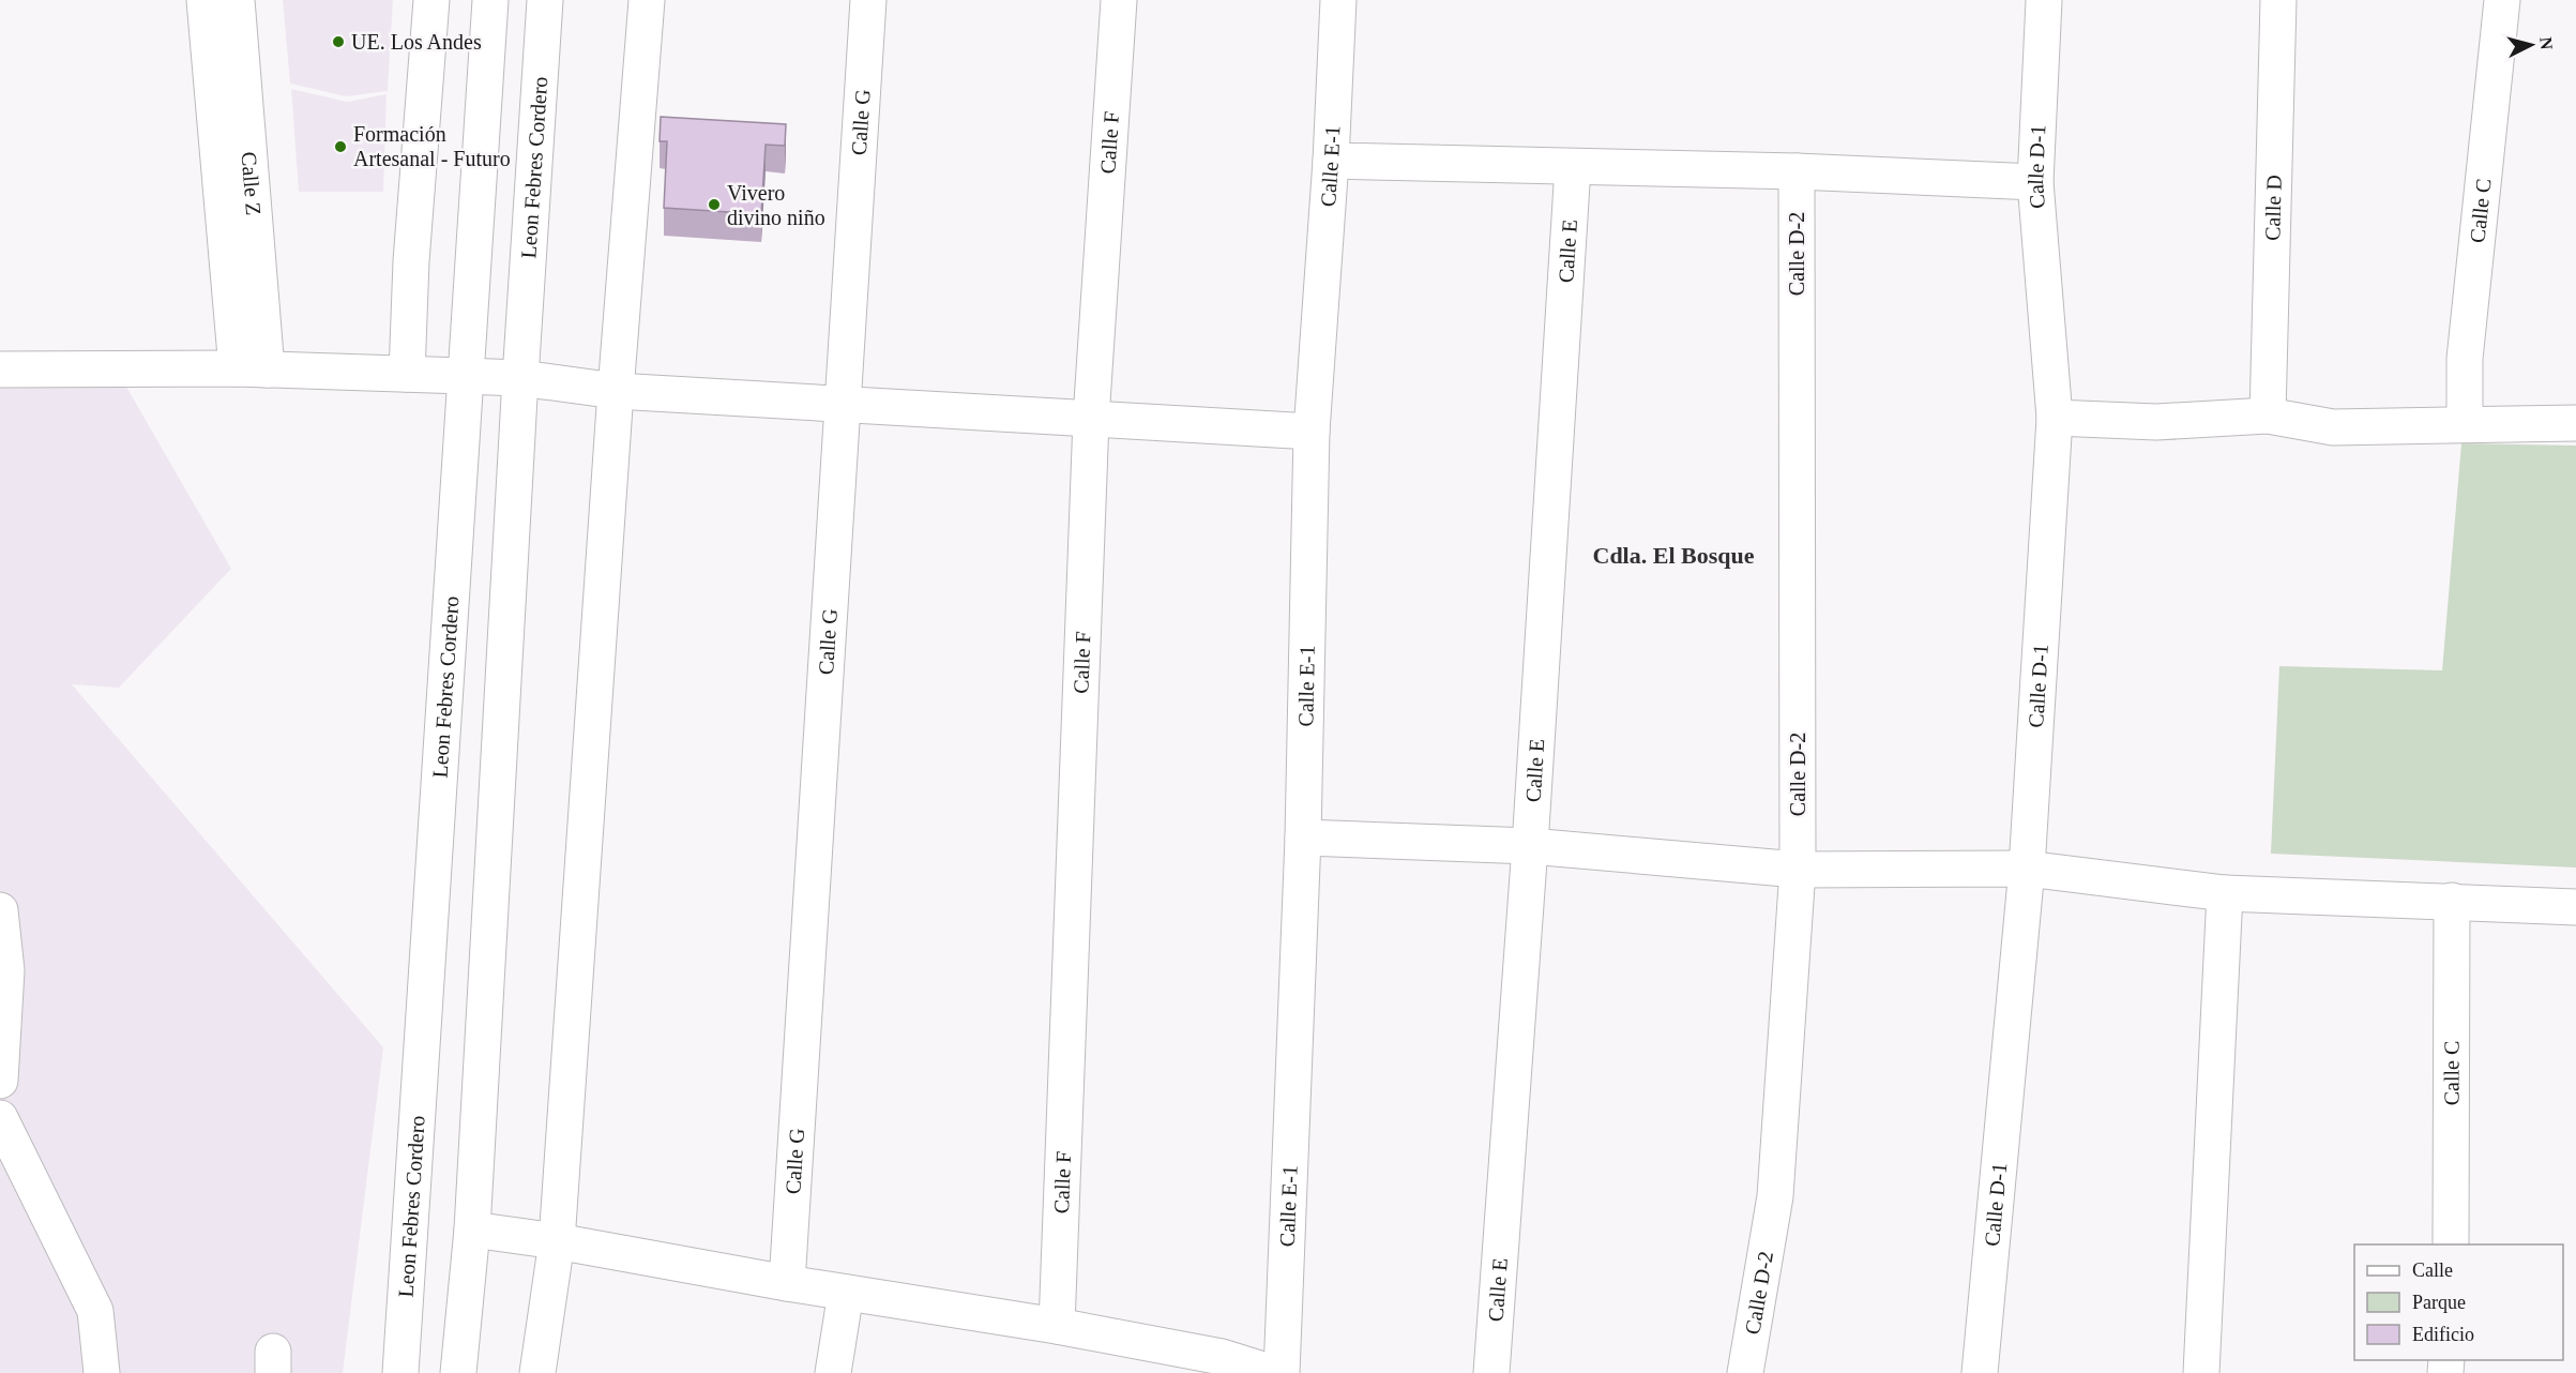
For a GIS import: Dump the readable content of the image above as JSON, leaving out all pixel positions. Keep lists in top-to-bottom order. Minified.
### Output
{"streets":{"street":["Calle G","Calle F","Calle E-1","Leon Febres Cordero","Calle D-1","Calle Z","Calle D","Calle C","Calle E","Calle D-2"]},"districts":["Cdla. El Bosque"],"places":["UE. Los Andes","Formación Artesanal - Futuro","Vivero divino niño"],"legend":["Calle","Parque","Edificio"],"north":"right"}
